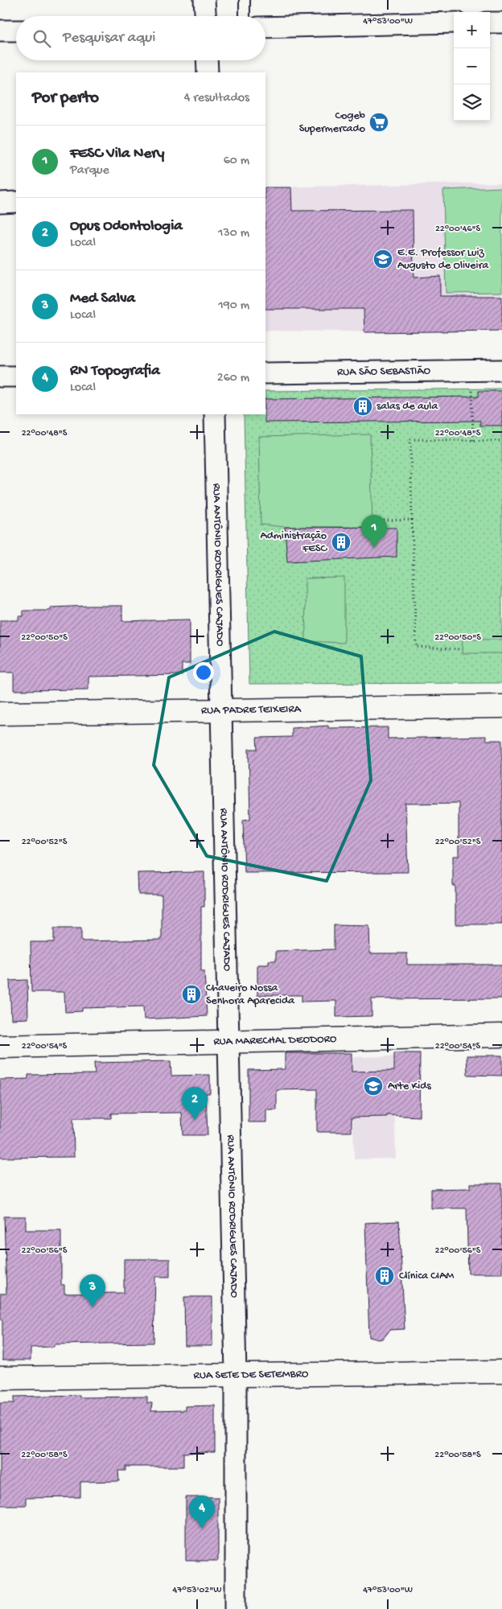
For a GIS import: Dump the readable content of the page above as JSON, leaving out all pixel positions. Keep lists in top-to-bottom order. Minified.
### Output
{"streets":{"main road":["RUA PADRE TEIXEIRA","RUA MARECHAL DEODORO","RUA SETE DE SETEMBRO"],"street":["RUA SÃO SEBASTIÃO","RUA ANTÔNIO RODRIGUES CAJADO"]},"crossings":[["RUA ANTÔNIO RODRIGUES CAJADO","RUA PADRE TEIXEIRA"],["RUA ANTÔNIO RODRIGUES CAJADO","RUA MARECHAL DEODORO"],["RUA ANTÔNIO RODRIGUES CAJADO","RUA SETE DE SETEMBRO"]],"places":{"supermarket":["Cogeb Supermercado"],"school or university":["E.E. Professor Luiz Augusto de Oliveira","Arte Kids"],"building":["salas de aula","Administração FESC","Chaveiro Nossa Senhora Aparecida","Clínica CIAM"]},"page":{"map_buttons":["+","−"],"search":"Pesquisar aqui","heading":["Por perto","4 resultados"],"list":[{"mark":"1","name":"FESC Vila Nery","note":"Parque","value":"60 m"},{"mark":"2","name":"Opus Odontologia","note":"Local","value":"130 m"},{"mark":"3","name":"Med Salva","note":"Local","value":"190 m"},{"mark":"4","name":"RN Topografia","note":"Local","value":"260 m"}],"pins":["1","2","3","4"]},"coordinates":["47°53'00\"W","22°00'46\"S","22°00'48\"S","22°00'50\"S","22°00'52\"S","22°00'54\"S","22°00'56\"S","22°00'58\"S","47°53'02\"W"]}
